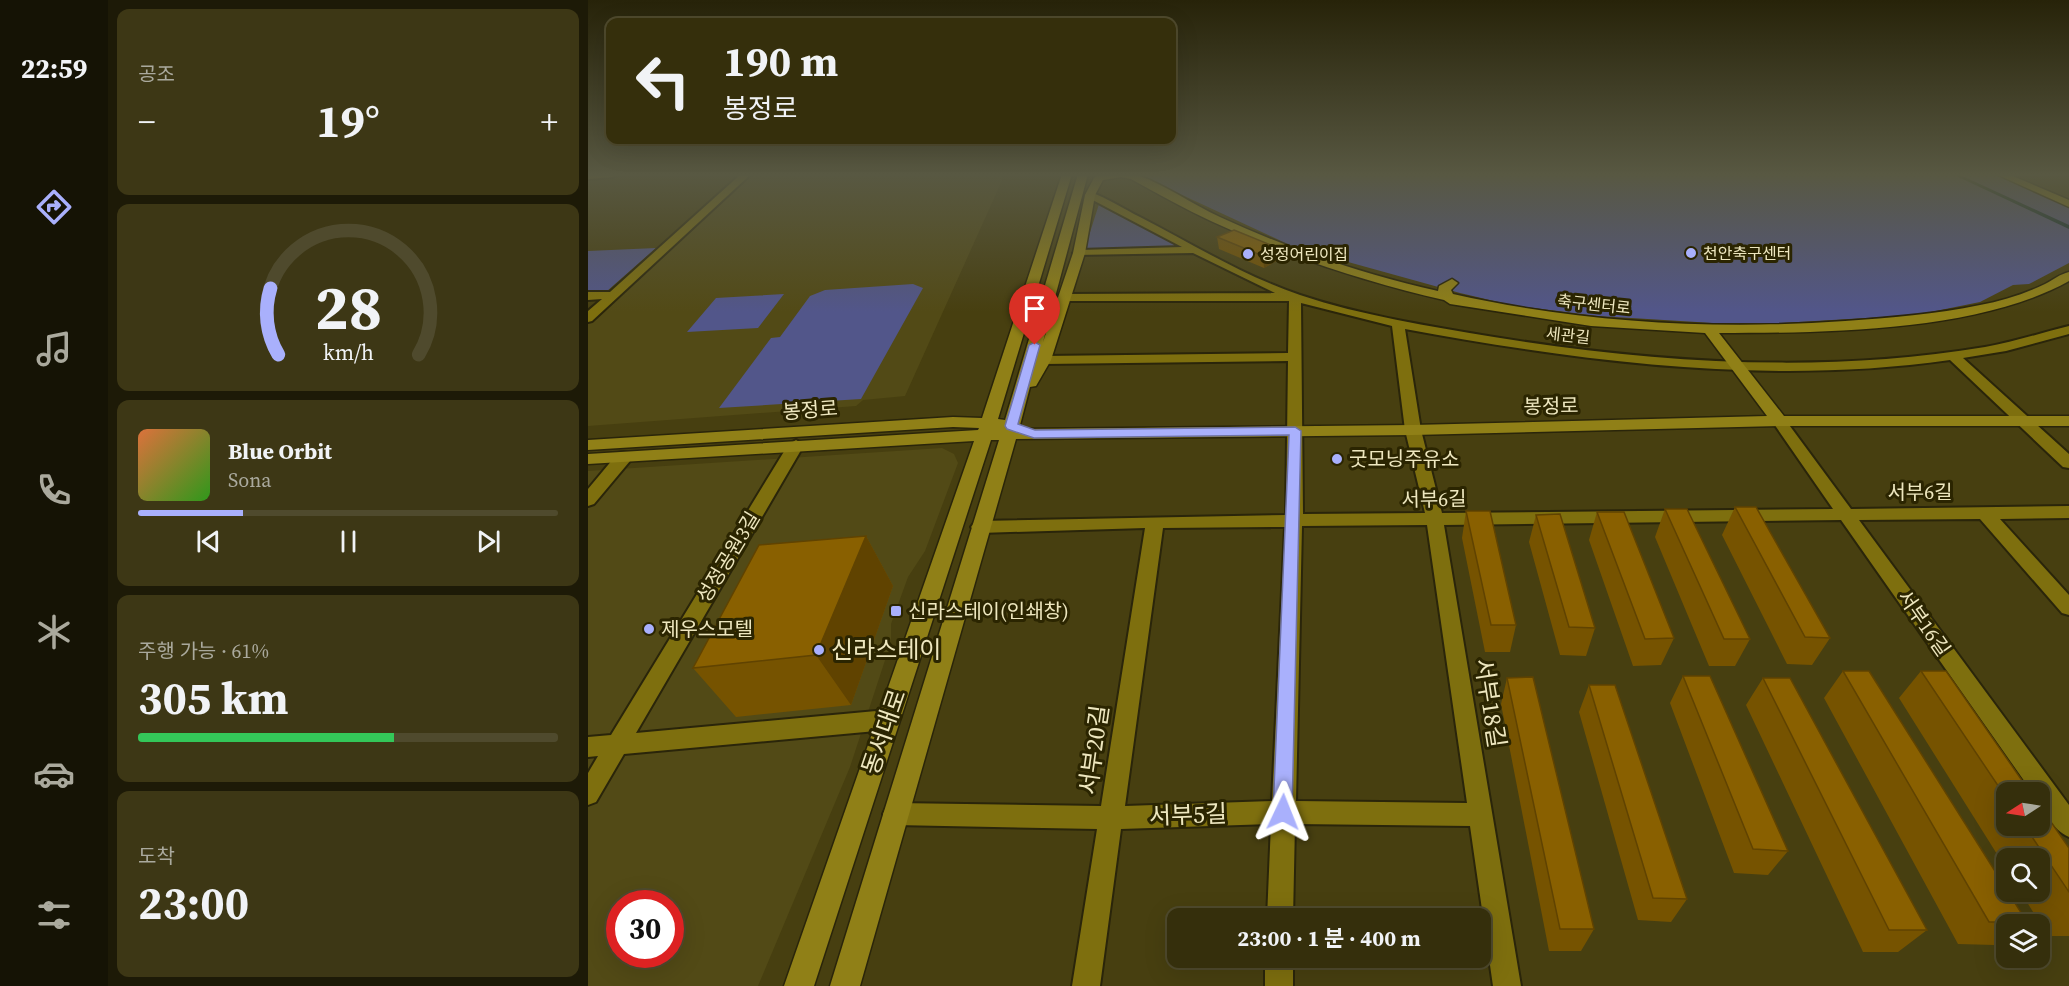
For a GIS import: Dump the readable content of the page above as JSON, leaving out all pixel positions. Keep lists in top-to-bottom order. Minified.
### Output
{"streets":{"street":["축구센터로","세관길","봉정로","서부6길","성정공원3길","서부16길","서부18길","동서대로","서부20길","서부5길"]},"crossings":[["세관길","서부18길"],["봉정로","성정공원3길"],["봉정로","서부16길"],["봉정로","서부18길"],["봉정로","동서대로"],["서부6길","서부16길"],["서부6길","서부18길"],["서부6길","동서대로"],["서부6길","서부20길"],["서부18길","서부5길"],["동서대로","서부5길"],["서부20길","서부5길"]],"places":{"other":["천안축구센터","성정어린이집","굿모닝주유소","제우스모텔","신라스테이"],"transit":["신라스테이(인쇄창)"]},"north":"left","page":{"tabs":"22:59","tile":["공조",["주행 가능 · 61%","305 km"],["도착","23:00"]],"turn":["190 m","봉정로"],"heat":["−","19°","+"],"song":["Blue Orbit","Sona"],"limit":"30","trip":"23:00 · 1 분 · 400 m","gauge":["28","km/h"]}}
